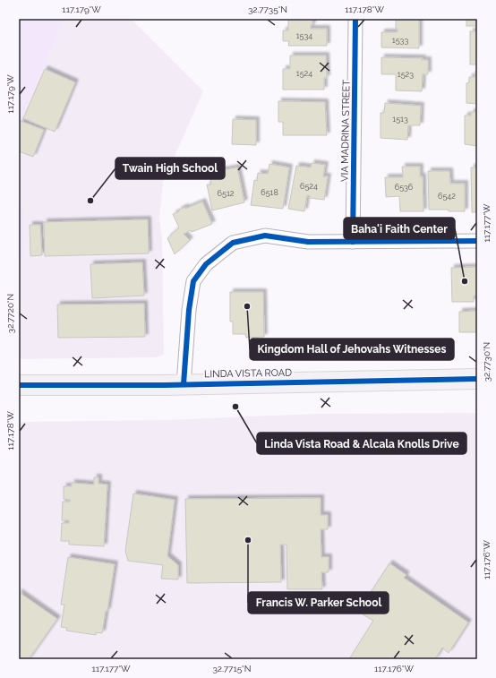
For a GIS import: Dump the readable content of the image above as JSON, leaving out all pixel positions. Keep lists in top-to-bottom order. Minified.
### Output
{"streets":{"main road":["LINDA VISTA ROAD"],"street":["VIA MADRINA STREET"]},"places":["Twain High School","Baha'i Faith Center","Kingdom Hall of Jehovahs Witnesses","Linda Vista Road & Alcala Knolls Drive","Francis W. Parker School"],"house_numbers":["1534","1533","1524","1523","1513","6524","6536","6518","6512","6542"],"coordinates":["117.179°W","32.7735°N","117.178°W","117.177°W","32.7720°N","32.7730°N","117.176°W","32.7715°N"]}
